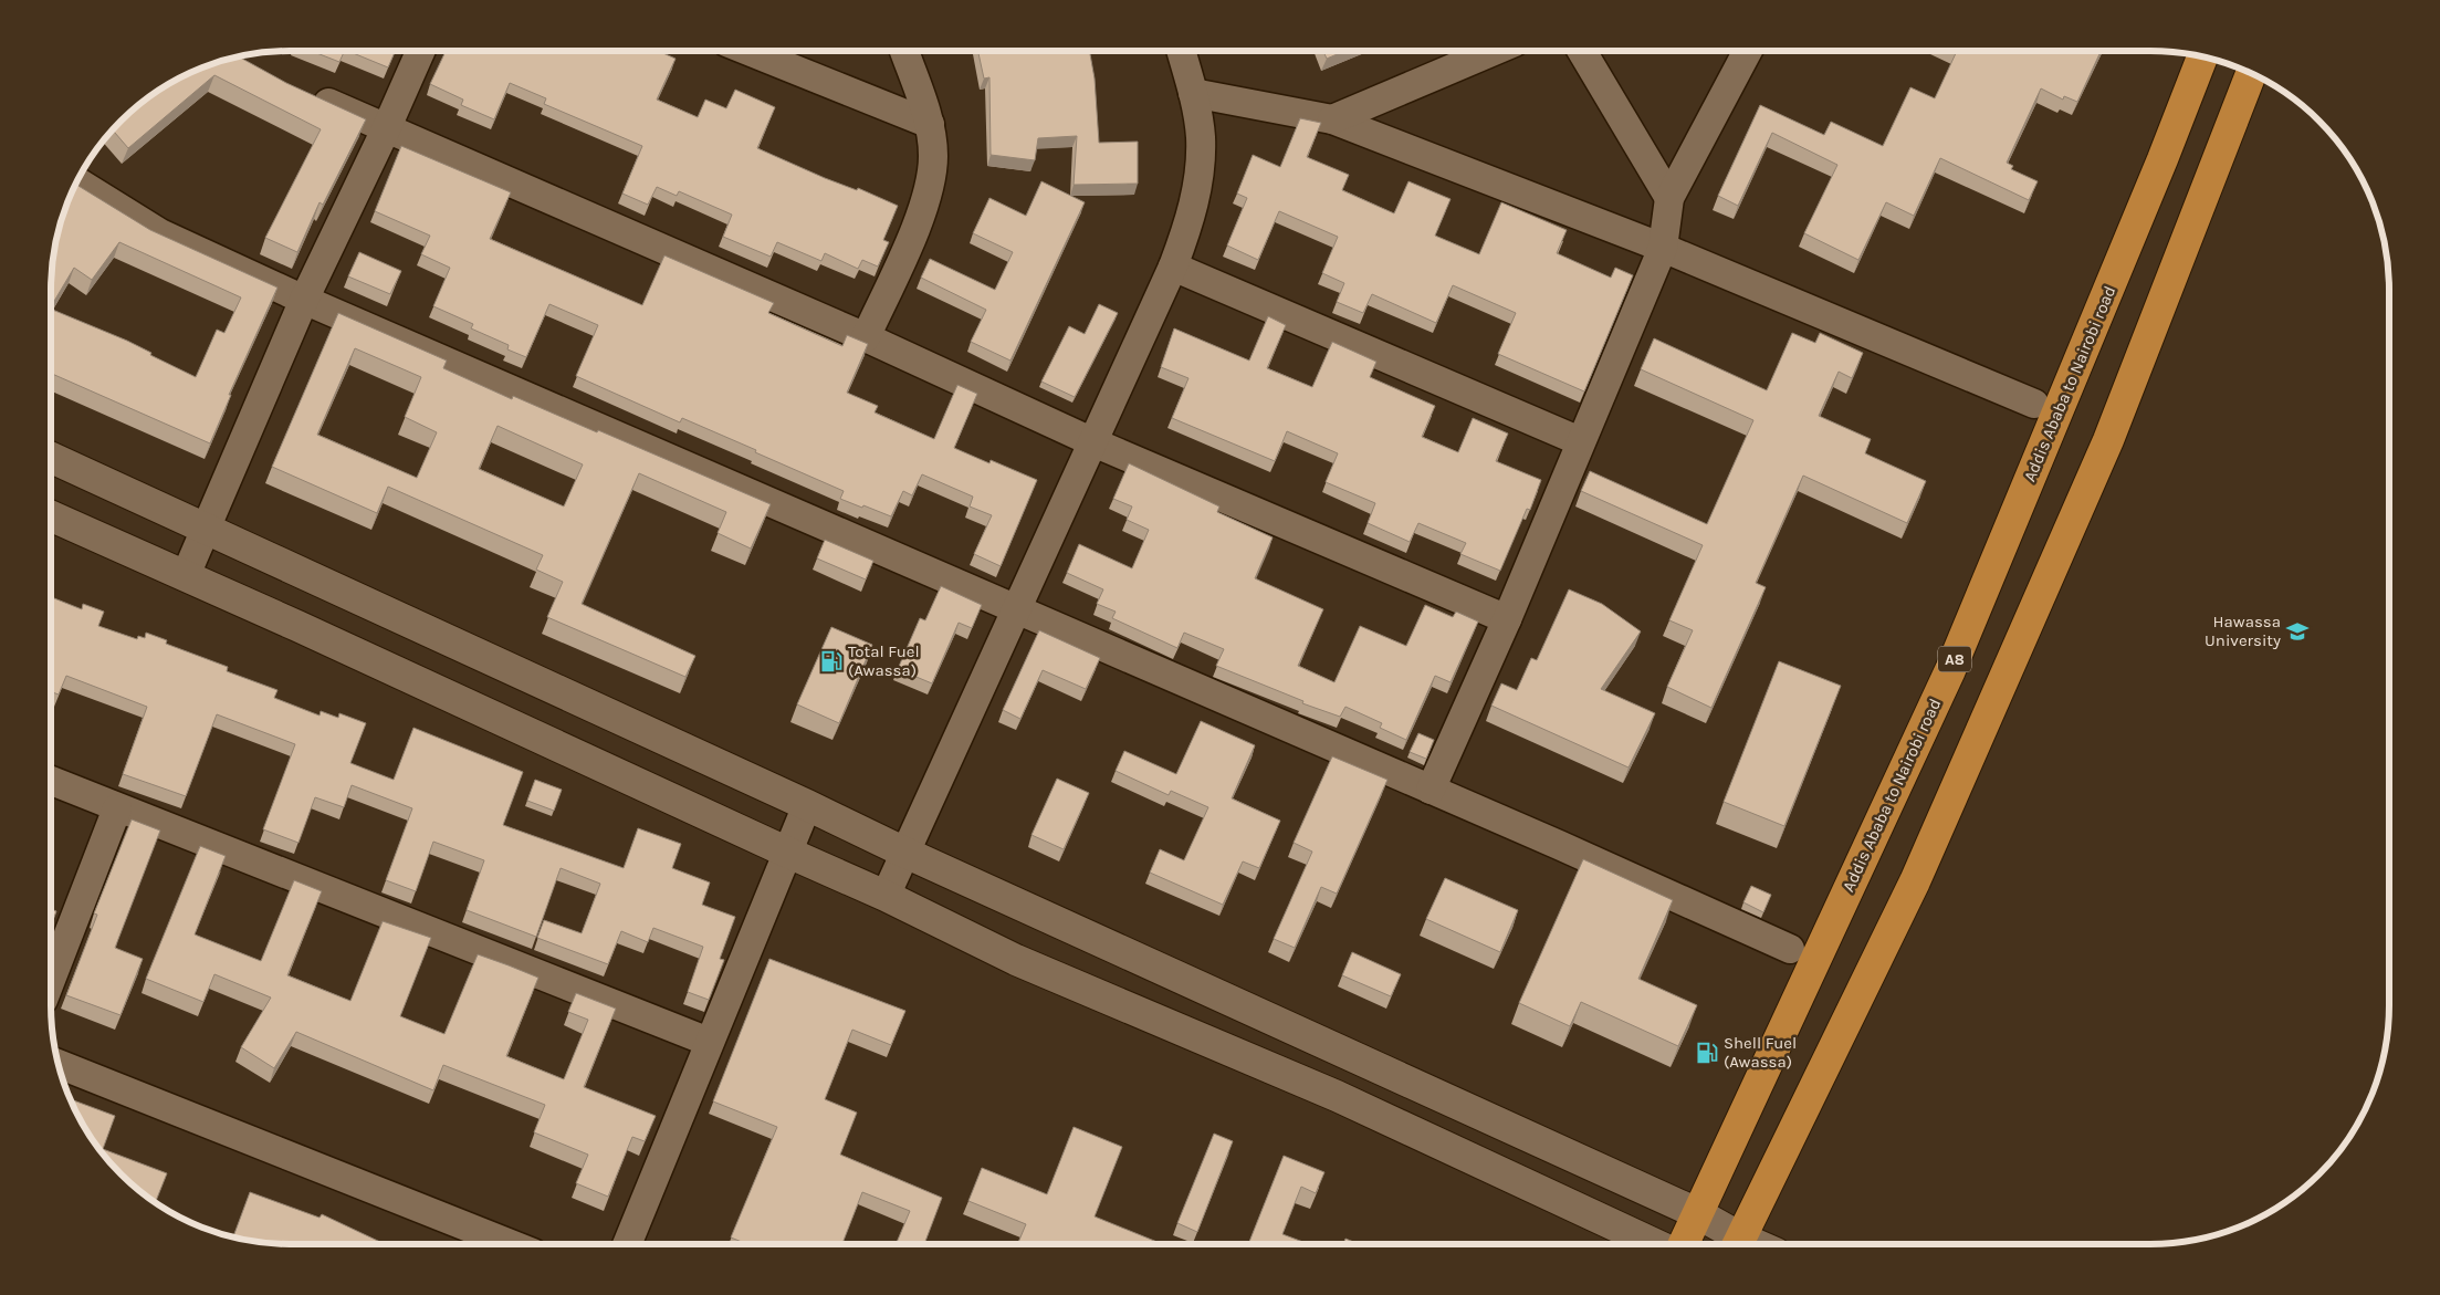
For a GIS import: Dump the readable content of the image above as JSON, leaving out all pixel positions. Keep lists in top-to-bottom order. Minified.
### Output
{"streets":{"highway":["Addis Ababa to Nairobi road","A8"]},"places":{"school or university":["Hawassa University"],"fuel station":["Total Fuel (Awassa)","Shell Fuel (Awassa)"]}}
